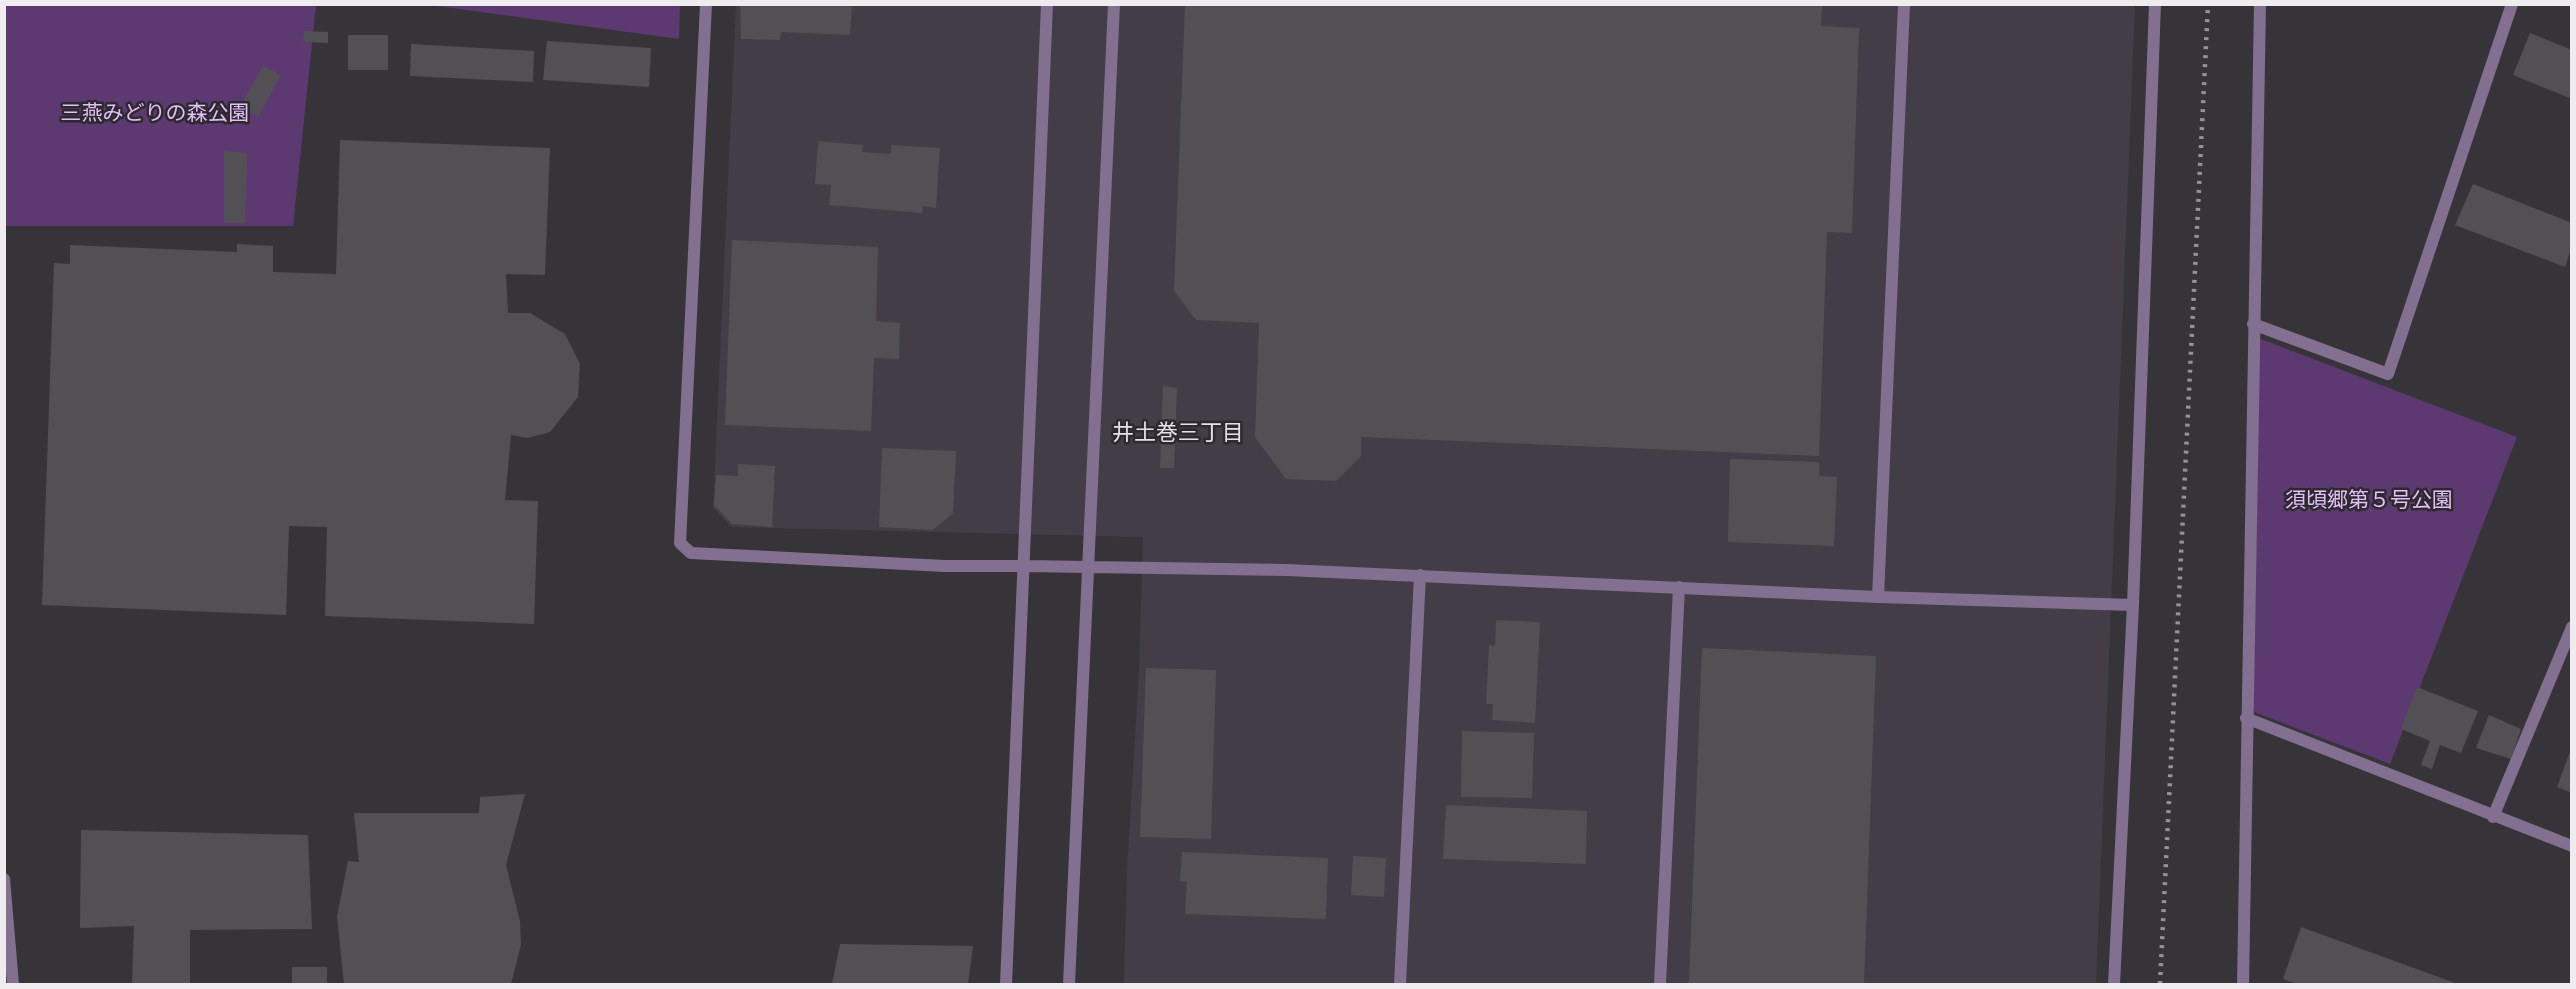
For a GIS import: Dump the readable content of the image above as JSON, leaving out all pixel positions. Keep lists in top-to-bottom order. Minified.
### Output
{"districts":["井土巻三丁目"],"parks":["三燕みどりの森公園","須頃郷第５号公園"]}
